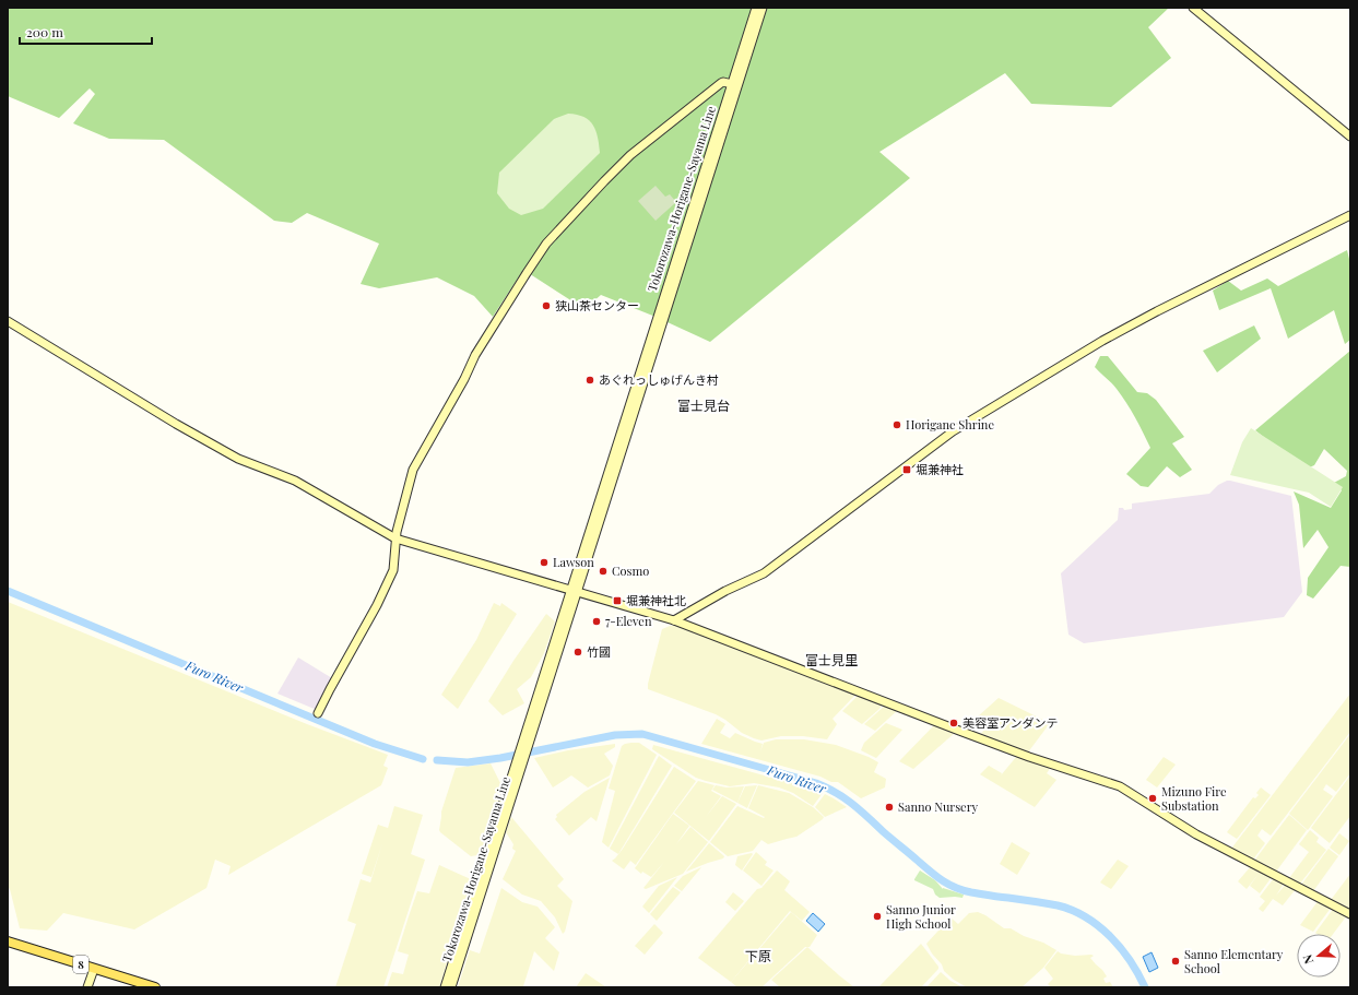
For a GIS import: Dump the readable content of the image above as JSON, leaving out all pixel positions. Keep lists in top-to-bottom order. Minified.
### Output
{"streets":{"main road":["8"],"street":["Tokorozawa-Horigane-Sayama Line"]},"districts":["富士見台","富士見里","下原"],"water":["Furo River"],"places":{"other":["狭山茶センター","あぐれっしゅげんき村","Horigane Shrine","Lawson","Cosmo","7-Eleven","竹國","美容室アンダンテ","Mizuno Fire Substation","Sanno Nursery","Sanno Junior High School","Sanno Elementary School"],"transit":["堀兼神社","堀兼神社北"]},"scale_bar":"200 m","north":"left"}
